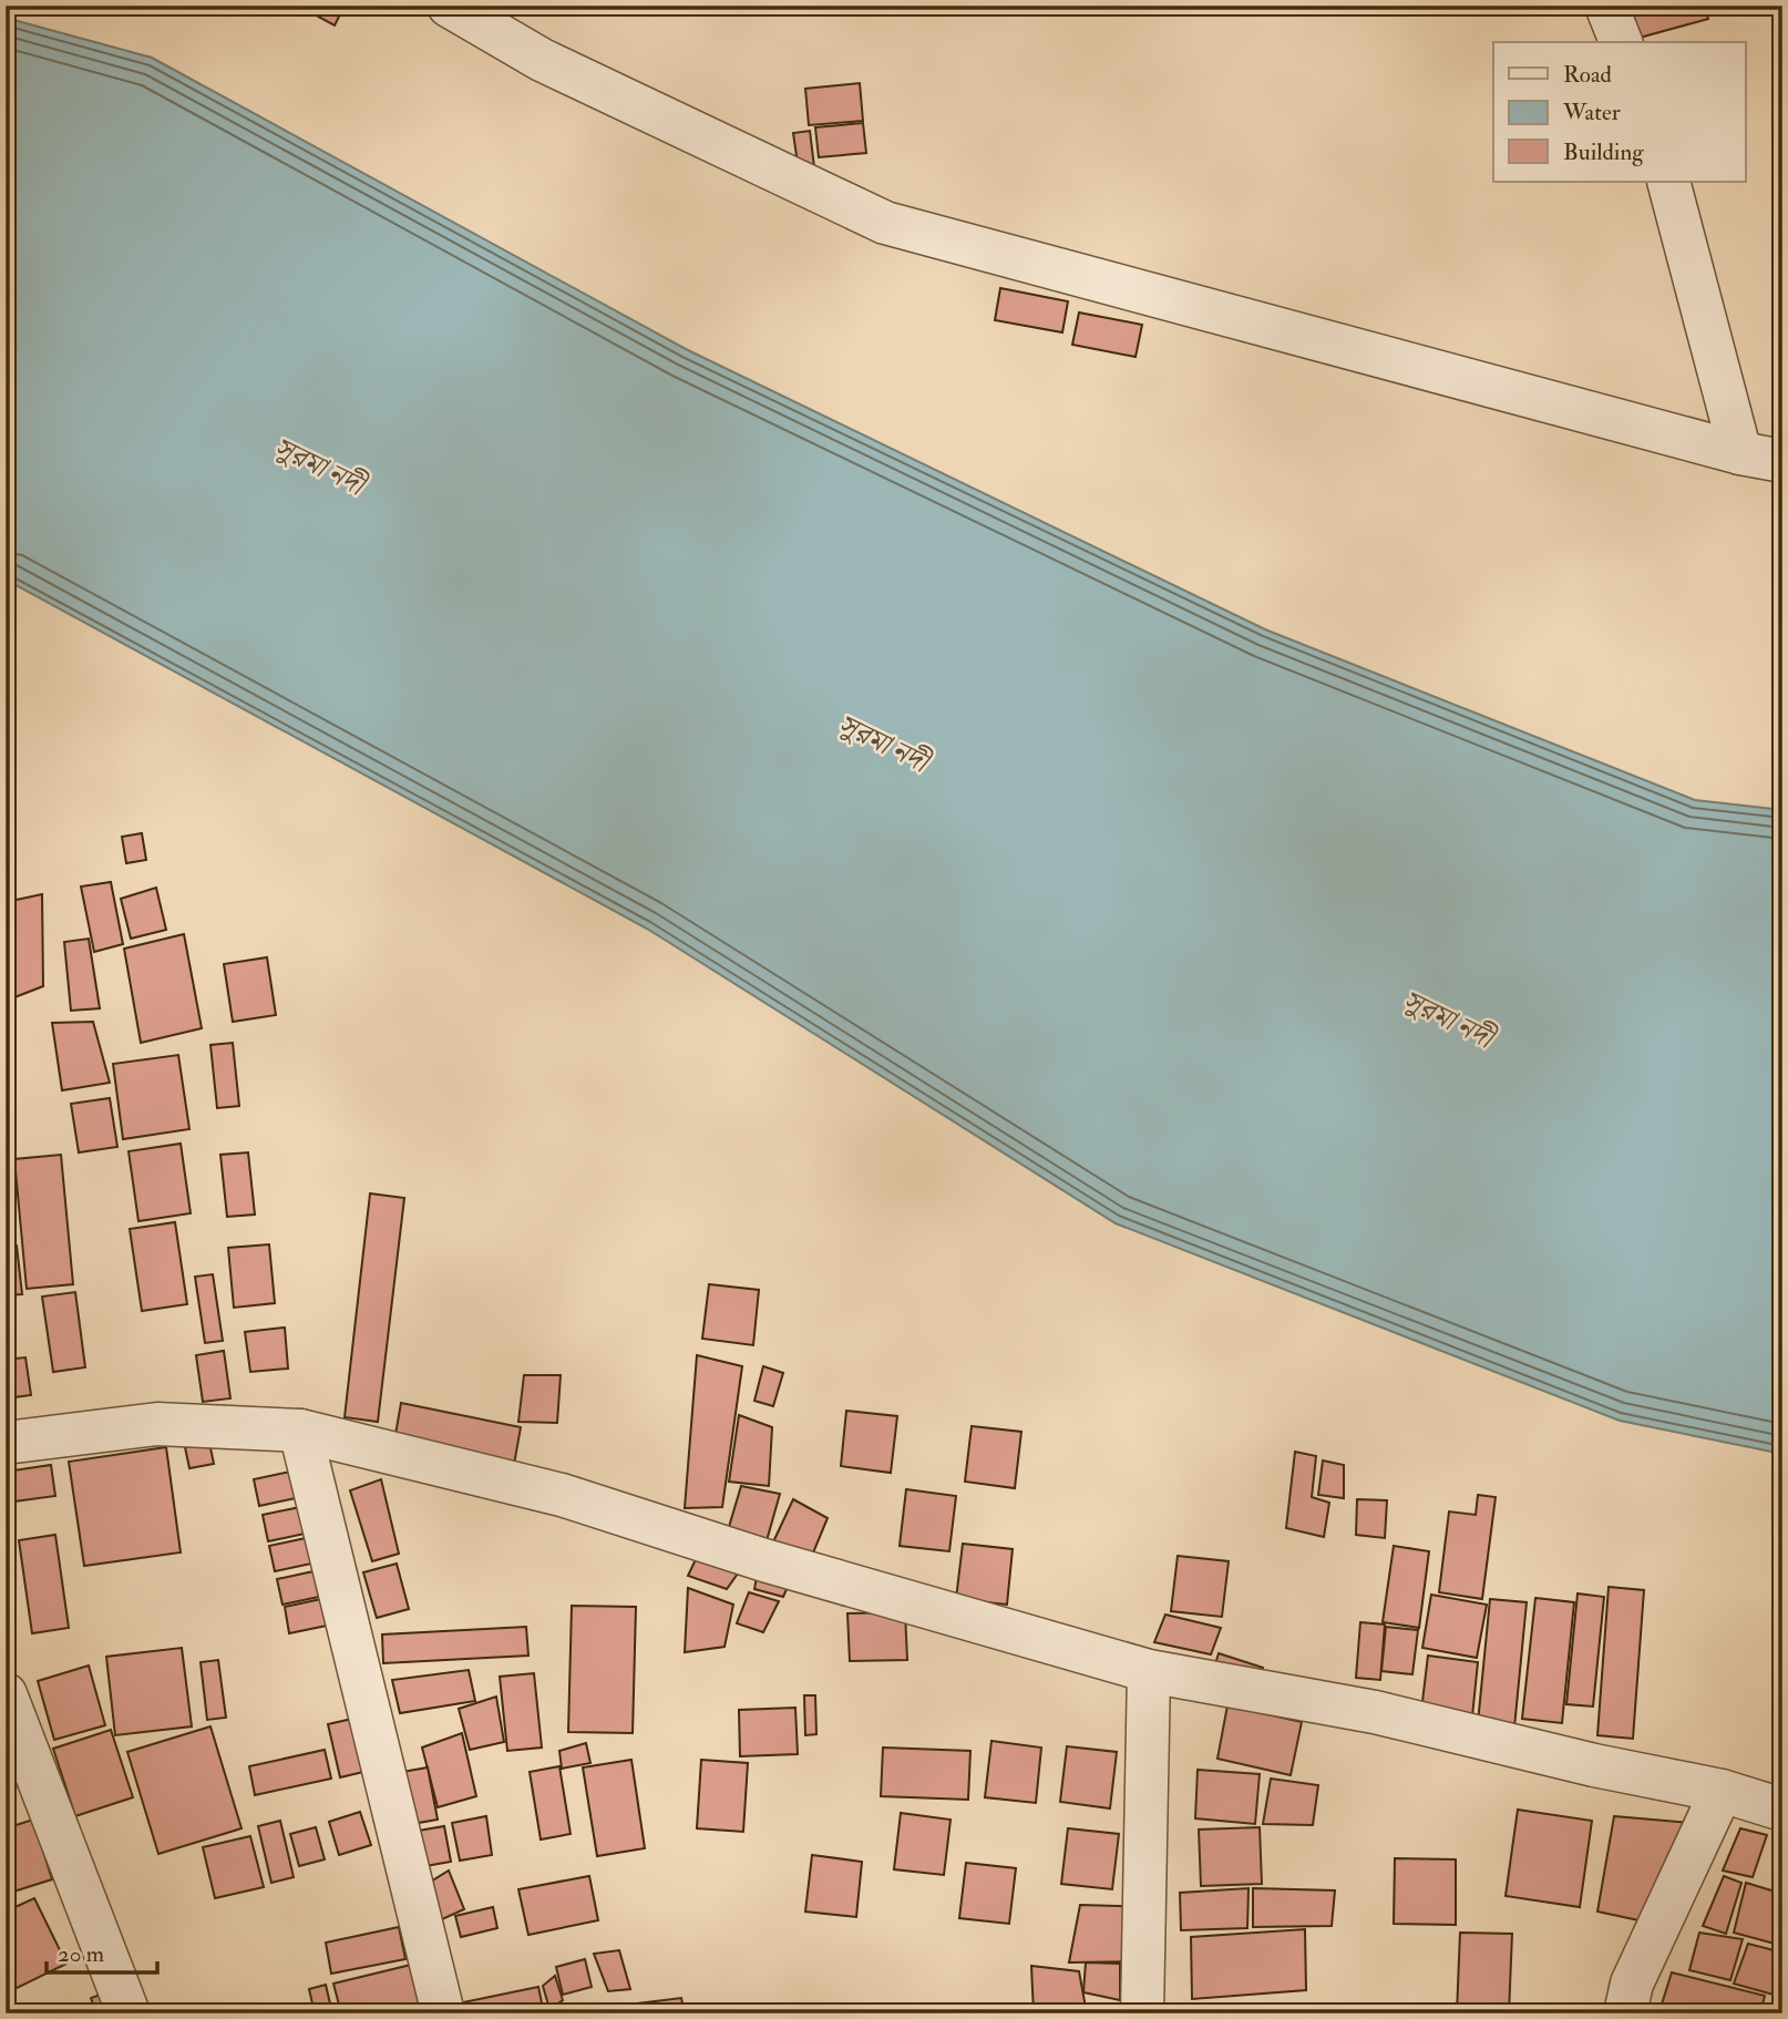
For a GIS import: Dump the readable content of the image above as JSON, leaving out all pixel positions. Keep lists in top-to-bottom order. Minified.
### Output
{"water":["সুরমা নদী"],"legend":["Road","Water","Building"],"scale_bar":"20 m"}
